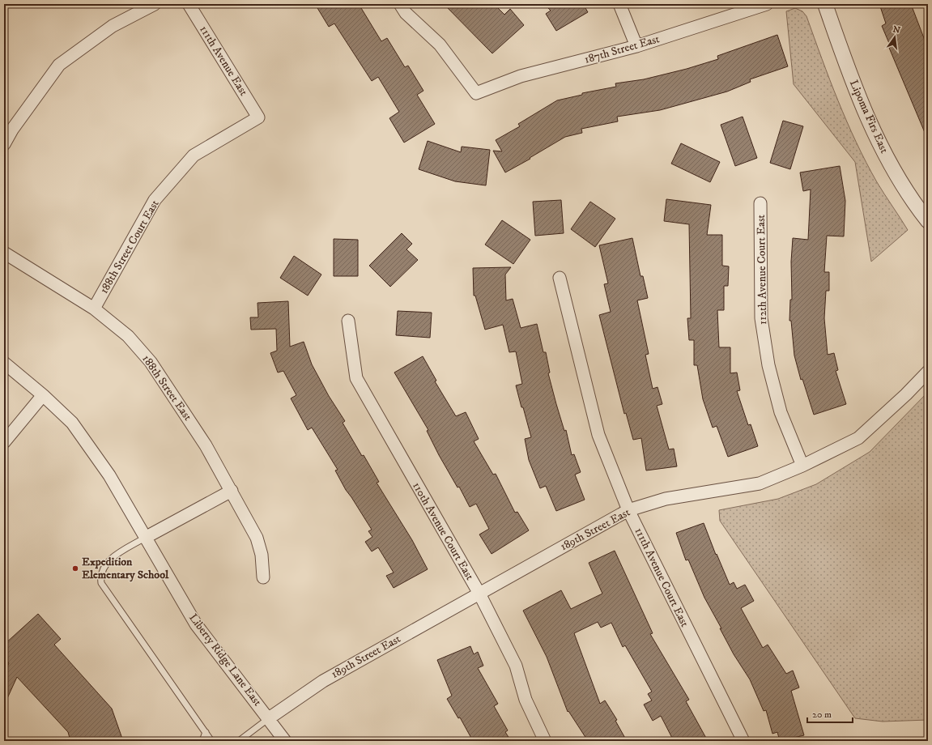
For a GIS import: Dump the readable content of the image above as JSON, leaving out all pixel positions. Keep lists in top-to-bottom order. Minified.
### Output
{"streets":{"street":["187th Street East","111th Avenue East","Lipoma Firs East","188th Street Court East","112th Avenue Court East","188th Street East","189th Street East","110th Avenue Court East","111th Avenue Court East","Liberty Ridge Lane East"]},"crossings":[["111th Avenue East","188th Street Court East"],["188th Street Court East","188th Street East"],["112th Avenue Court East","189th Street East"],["189th Street East","110th Avenue Court East"],["189th Street East","111th Avenue Court East"],["189th Street East","Liberty Ridge Lane East"]],"places":["Expedition Elementary School"],"scale_bar":"20 m","north":"top"}
